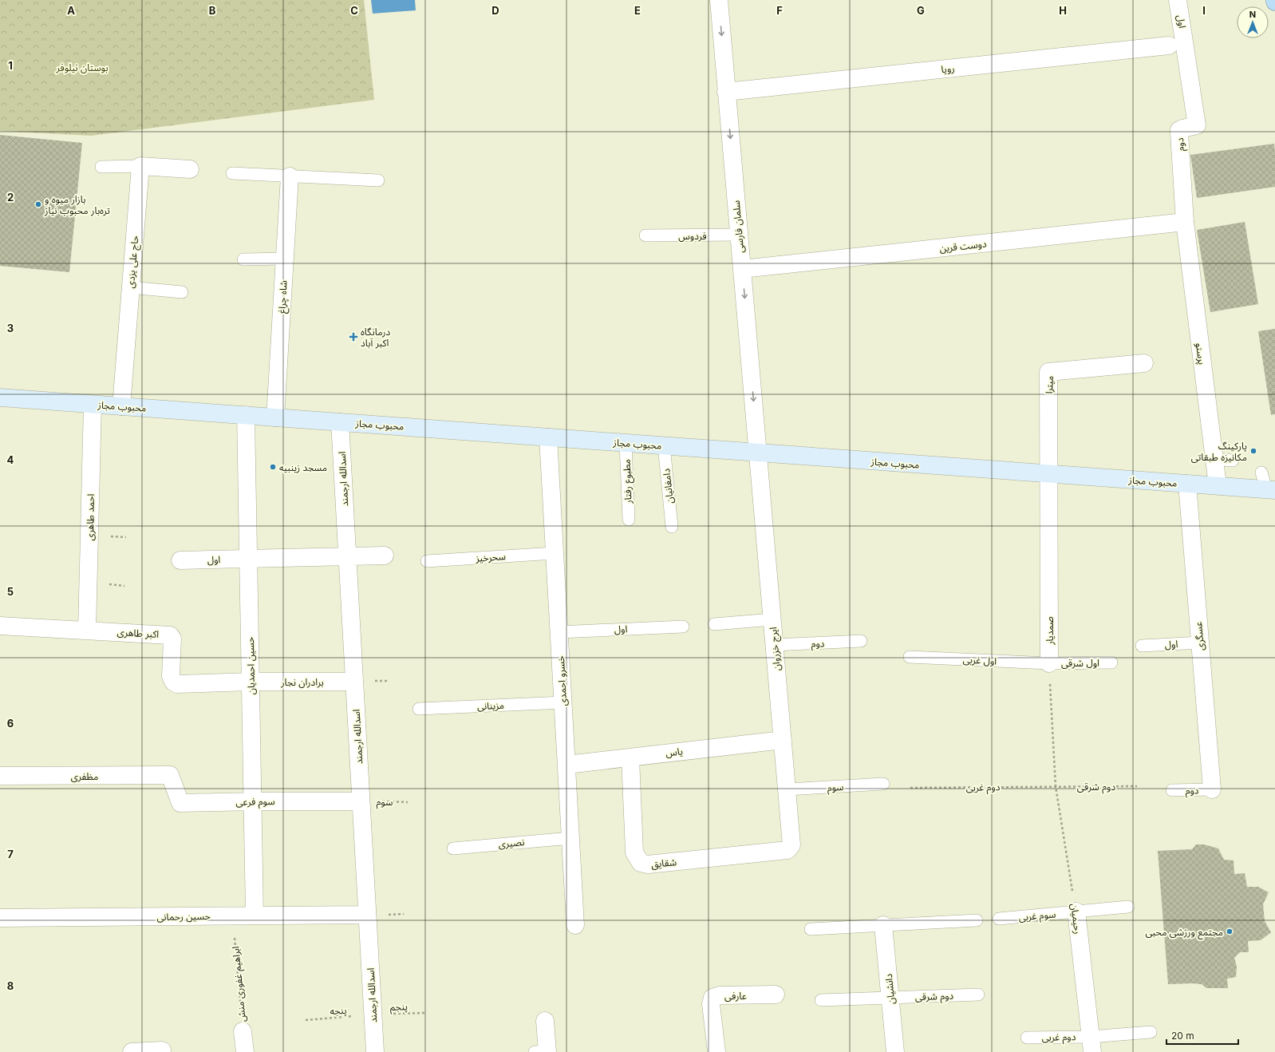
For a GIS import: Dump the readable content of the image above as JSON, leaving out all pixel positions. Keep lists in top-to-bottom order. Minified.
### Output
{"streets":{"main road":["محبوب مجاز"],"street":["اول","رویا","دوم","سلمان فارسی","دوست قرین","حاج علی یزدی","شاه چراغ","پرستو","میترا","اسدالله ارجمند","احمد طاهری","صمدیار","اکبر طاهری","عسگری","ایرج خزروان","حسین احمدیان","خسرو احمدی","برادران نجار","یاس","مظفری","سوم فرعی","شقایق","حسین رحمانی","رحیمیان","ابراهیم غفوری منش","دانشیان","عارفی"],"lane":["فردوس","مطبوع رفتار","دامغانیان","سحرخیز","اول غربی","اول شرقی","مزینانی","دوم شرقی","سوم","دوم غربی","نصیری","سوم غربی"],"path":["پنجم","پنجه"]},"crossings":[["اول","رویا"],["اول","دوم"],["اول","اسدالله ارجمند"],["اول","عسگری"],["اول","حسین احمدیان"],["اول","خسرو احمدی"],["رویا","دوم"],["رویا","سلمان فارسی"],["دوم","دوست قرین"],["دوم","پرستو"],["دوم","عسگری"],["دوم","ایرج خزروان"],["سلمان فارسی","فردوس"],["سلمان فارسی","دوست قرین"],["سلمان فارسی","محبوب مجاز"],["سلمان فارسی","ایرج خزروان"],["دوست قرین","پرستو"],["حاج علی یزدی","محبوب مجاز"],["شاه چراغ","محبوب مجاز"],["پرستو","محبوب مجاز"],["میترا","محبوب مجاز"],["میترا","صمدیار"],["محبوب مجاز","اسدالله ارجمند"],["محبوب مجاز","مطبوع رفتار"],["محبوب مجاز","دامغانیان"],["محبوب مجاز","احمد طاهری"],["محبوب مجاز","صمدیار"],["محبوب مجاز","عسگری"],["محبوب مجاز","ایرج خزروان"],["محبوب مجاز","حسین احمدیان"],["محبوب مجاز","خسرو احمدی"],["اسدالله ارجمند","برادران نجار"],["اسدالله ارجمند","سوم"],["اسدالله ارجمند","سوم فرعی"],["اسدالله ارجمند","حسین رحمانی"],["اسدالله ارجمند","پنجم"],["اسدالله ارجمند","پنجه"],["احمد طاهری","اکبر طاهری"],["سحرخیز","خسرو احمدی"],["صمدیار","اول غربی"],["صمدیار","اول شرقی"],["اکبر طاهری","حسین احمدیان"],["اکبر طاهری","برادران نجار"],["ایرج خزروان","یاس"],["ایرج خزروان","سوم"],["ایرج خزروان","شقایق"],["اول غربی","اول شرقی"],["حسین احمدیان","برادران نجار"],["حسین احمدیان","سوم فرعی"],["حسین احمدیان","حسین رحمانی"],["خسرو احمدی","مزینانی"],["خسرو احمدی","یاس"],["خسرو احمدی","نصیری"],["یاس","شقایق"],["مظفری","سوم فرعی"],["دوم شرقی","دوم غربی"],["دوم شرقی","رحیمیان"],["دوم شرقی","دانشیان"],["سوم","سوم فرعی"],["دوم غربی","رحیمیان"],["سوم غربی","رحیمیان"],["حسین رحمانی","ابراهیم غفوری منش"],["پنجم","پنجه"]],"one_way":["سلمان فارسی"],"parks":["بوستان نیلوفر"],"places":{"other":["بازار میوه و تره‌بار محبوب نیاز","پارکینگ مکانیزه طبقاتی","مسجد زینبیه","مجتمع ورزشی محبی"],"health":["درمانگاه اکبر آباد"]},"scale_bar":"20 m","north":"top","grid":{"columns":["A","B","C","D","E","F","G","H","I"],"rows":["1","2","3","4","5","6","7","8"]}}
